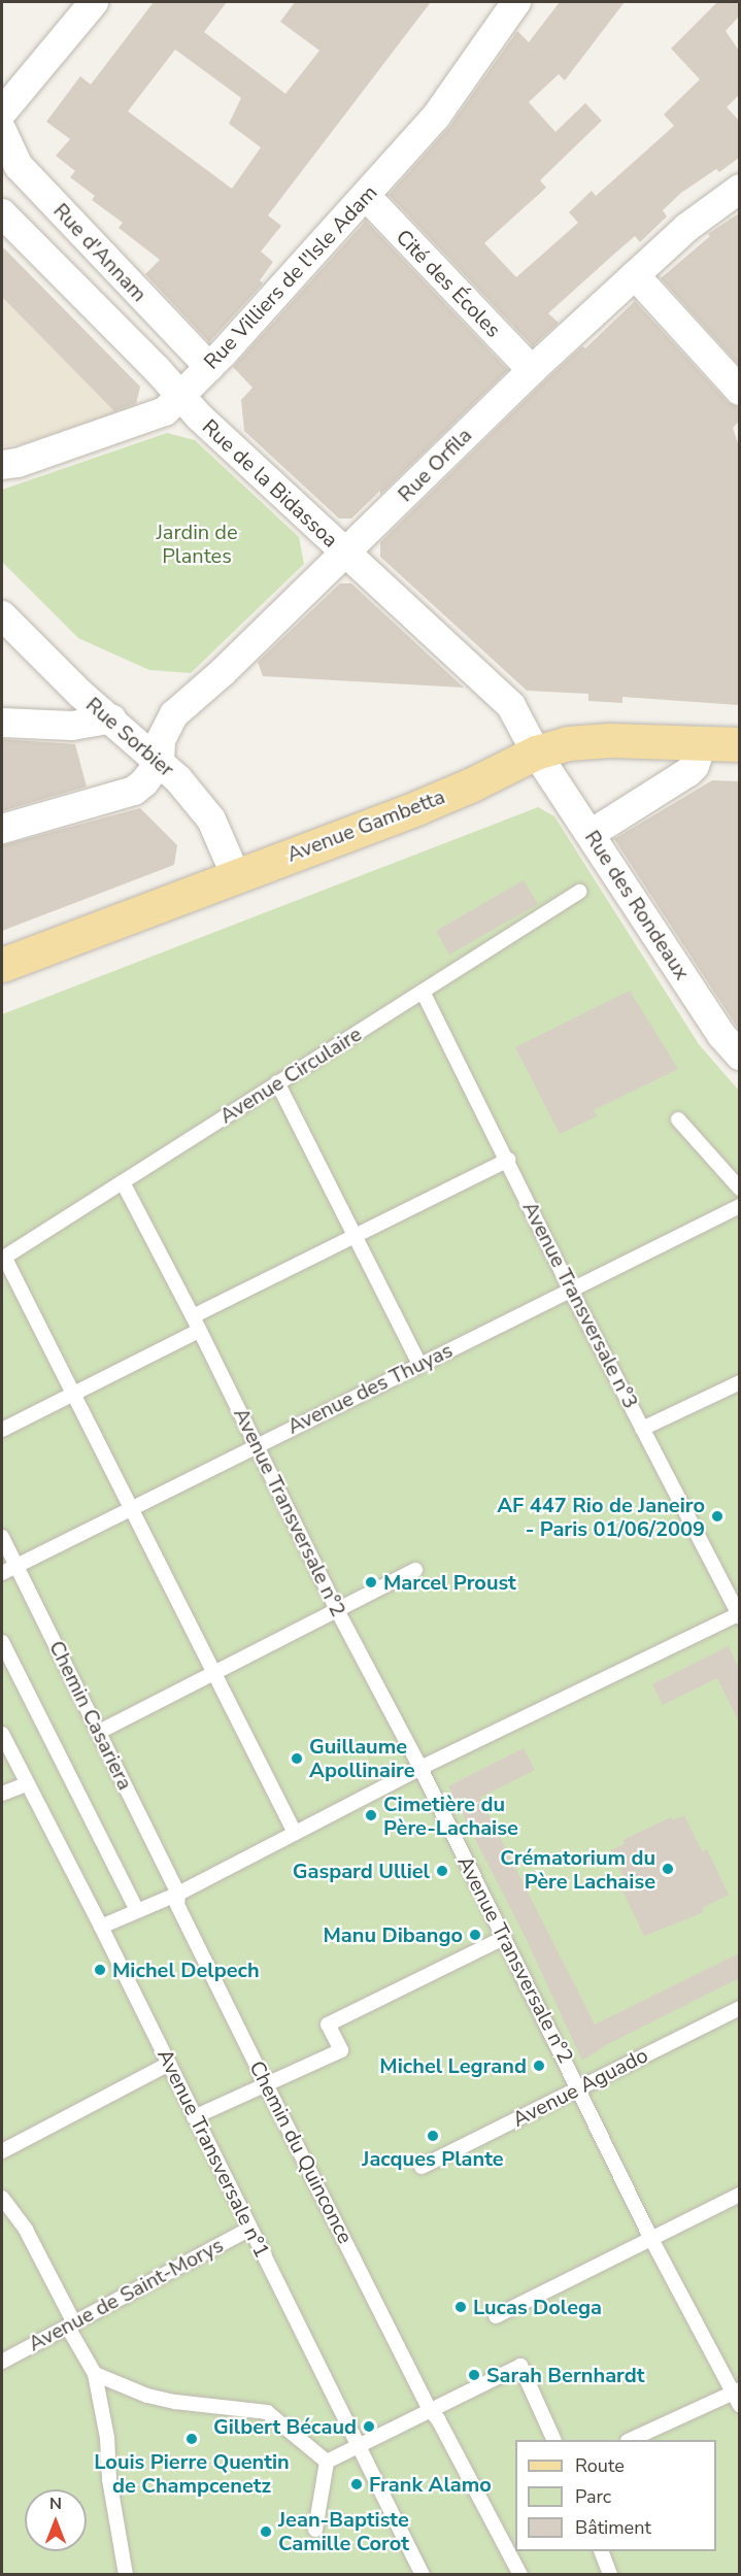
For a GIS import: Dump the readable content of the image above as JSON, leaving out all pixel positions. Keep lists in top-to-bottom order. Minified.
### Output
{"streets":{"main road":["Avenue Gambetta"],"street":["Rue d'Annam","Rue Villiers de l'Isle Adam","Cité des Écoles","Rue Orfila","Rue de la Bidassoa","Rue Sorbier","Rue des Rondeaux"],"lane":["Avenue Circulaire","Avenue Transversale n°3","Avenue des Thuyas","Avenue Transversale n°2","Chemin Casariera","Avenue Aguado","Chemin du Quinconce","Avenue Transversale n°1","Avenue de Saint-Morys"]},"crossings":[["Rue d'Annam","Rue Villiers de l'Isle Adam"],["Rue Villiers de l'Isle Adam","Cité des Écoles"],["Rue Villiers de l'Isle Adam","Rue de la Bidassoa"],["Cité des Écoles","Rue Orfila"],["Rue Orfila","Rue de la Bidassoa"],["Rue Orfila","Rue Sorbier"],["Rue de la Bidassoa","Avenue Gambetta"],["Rue de la Bidassoa","Rue des Rondeaux"],["Rue Sorbier","Avenue Gambetta"],["Avenue Gambetta","Rue des Rondeaux"],["Avenue Circulaire","Avenue Transversale n°3"],["Avenue Circulaire","Avenue Transversale n°2"],["Avenue Transversale n°3","Avenue des Thuyas"],["Avenue des Thuyas","Avenue Transversale n°2"],["Avenue des Thuyas","Chemin Casariera"],["Avenue Transversale n°2","Avenue Aguado"],["Chemin Casariera","Chemin du Quinconce"],["Avenue Transversale n°1","Avenue de Saint-Morys"]],"parks":["Jardin de Plantes"],"places":["AF 447 Rio de Janeiro - Paris 01/06/2009","Marcel Proust","Guillaume Apollinaire","Cimetière du Père-Lachaise","Crématorium du Père Lachaise","Gaspard Ulliel","Manu Dibango","Michel Delpech","Michel Legrand","Jacques Plante","Lucas Dolega","Sarah Bernhardt","Gilbert Bécaud","Louis Pierre Quentin de Champcenetz","Frank Alamo","Jean-Baptiste Camille Corot"],"legend":["Route","Parc","Bâtiment"],"north":"top"}
